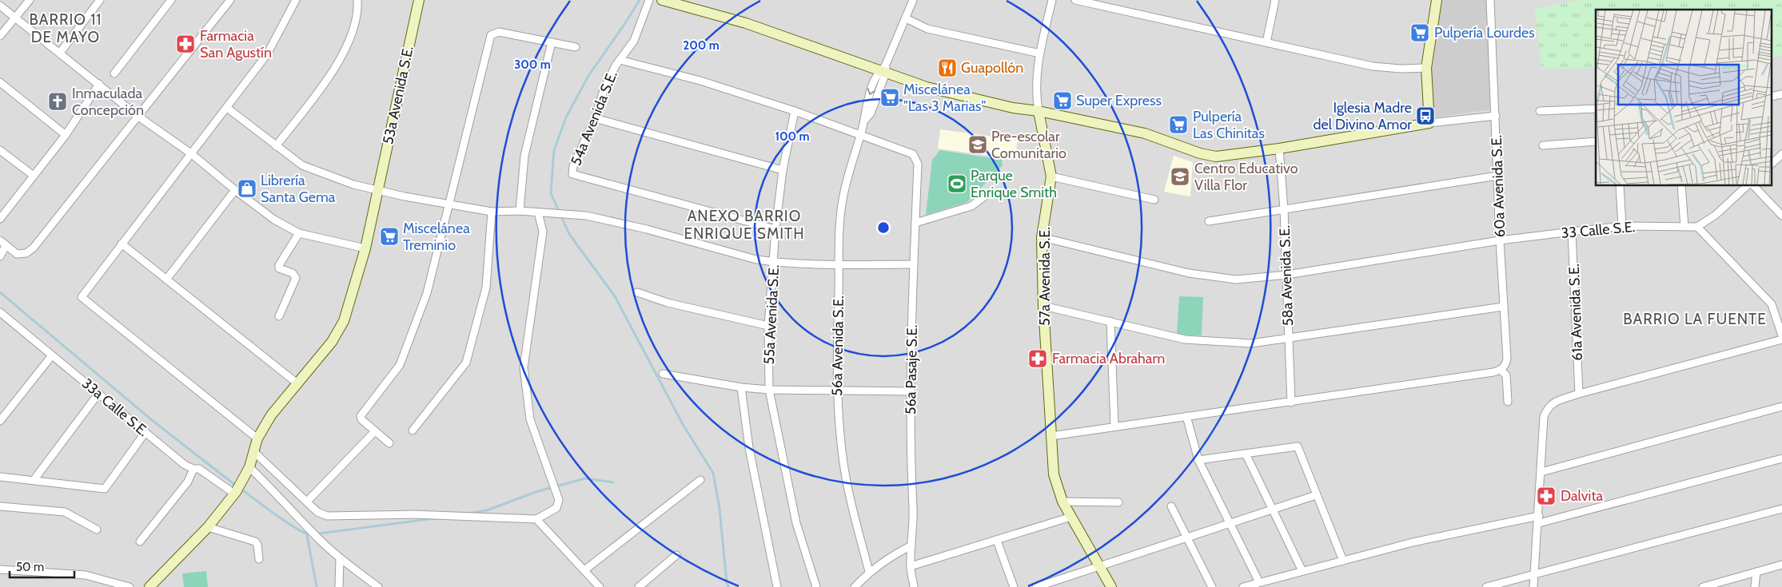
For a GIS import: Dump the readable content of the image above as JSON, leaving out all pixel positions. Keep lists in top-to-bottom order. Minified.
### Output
{"streets":{"street":["53a Avenida S.E.","54a Avenida S.E.","60a Avenida S.E.","33 Calle S.E.","58a Avenida S.E.","57a Avenida S.E.","61a Avenida S.E.","55a Avenida S.E.","56a Avenida S.E.","56a Pasaje S.E.","33a Calle S.E."]},"crossings":[["53a Avenida S.E.","33a Calle S.E."],["54a Avenida S.E.","55a Avenida S.E."],["60a Avenida S.E.","33 Calle S.E."],["33 Calle S.E.","58a Avenida S.E."],["33 Calle S.E.","57a Avenida S.E."],["33 Calle S.E.","61a Avenida S.E."],["56a Avenida S.E.","56a Pasaje S.E."]],"districts":["BARRIO 11 DE MAYO","ANEXO BARRIO ENRIQUE SMITH","BARRIO LA FUENTE"],"places":{"supermarket":["Pulpería Lourdes","Miscelánea \"Las 3 Marias\"","Super Express","Pulpería Las Chinitas","Miscelánea Treminio"],"pharmacy":["Farmacia San Agustín","Farmacia Abraham","Dalvita"],"restaurant":["Guapollón"],"church":["Inmaculada Concepción"],"bus stop":["Iglesia Madre del Divino Amor"],"school or university":["Pre-escolar Comunitario","Centro Educativo Villa Flor"],"sports":["Parque Enrique Smith"],"shop":["Librería Santa Gema"]},"scale_bar":"50 m","rings":["200 m","300 m","100 m"]}
